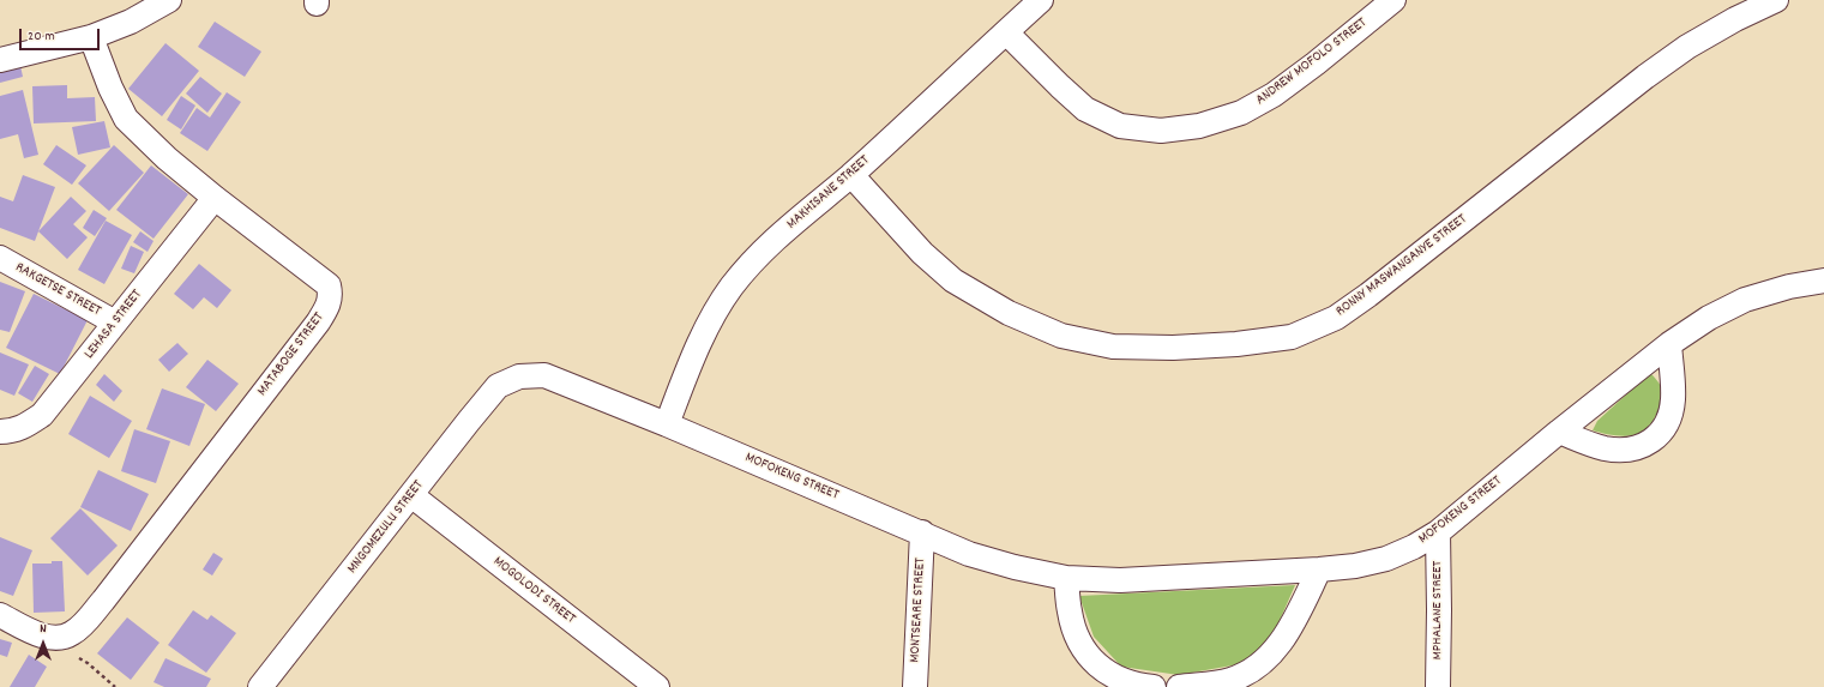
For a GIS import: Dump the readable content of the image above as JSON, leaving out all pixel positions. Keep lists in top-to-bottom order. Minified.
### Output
{"streets":{"street":["ANDREW MOFOLO STREET","MAKHISANE STREET","RONNY MASWANGANYE STREET","RAKGETSE STREET","LEHASA STREET","MATABOGE STREET","MOFOKENG STREET","MNGOMEZULU STREET","MOGOLODI STREET","MONTSEARE STREET","MPHALANE STREET"]},"crossings":[["ANDREW MOFOLO STREET","MAKHISANE STREET"],["MAKHISANE STREET","RONNY MASWANGANYE STREET"],["MAKHISANE STREET","MOFOKENG STREET"],["RAKGETSE STREET","LEHASA STREET"],["LEHASA STREET","MATABOGE STREET"],["MOFOKENG STREET","MNGOMEZULU STREET"],["MOFOKENG STREET","MONTSEARE STREET"],["MOFOKENG STREET","MPHALANE STREET"],["MNGOMEZULU STREET","MOGOLODI STREET"]],"scale_bar":"20 m","north":"top"}
